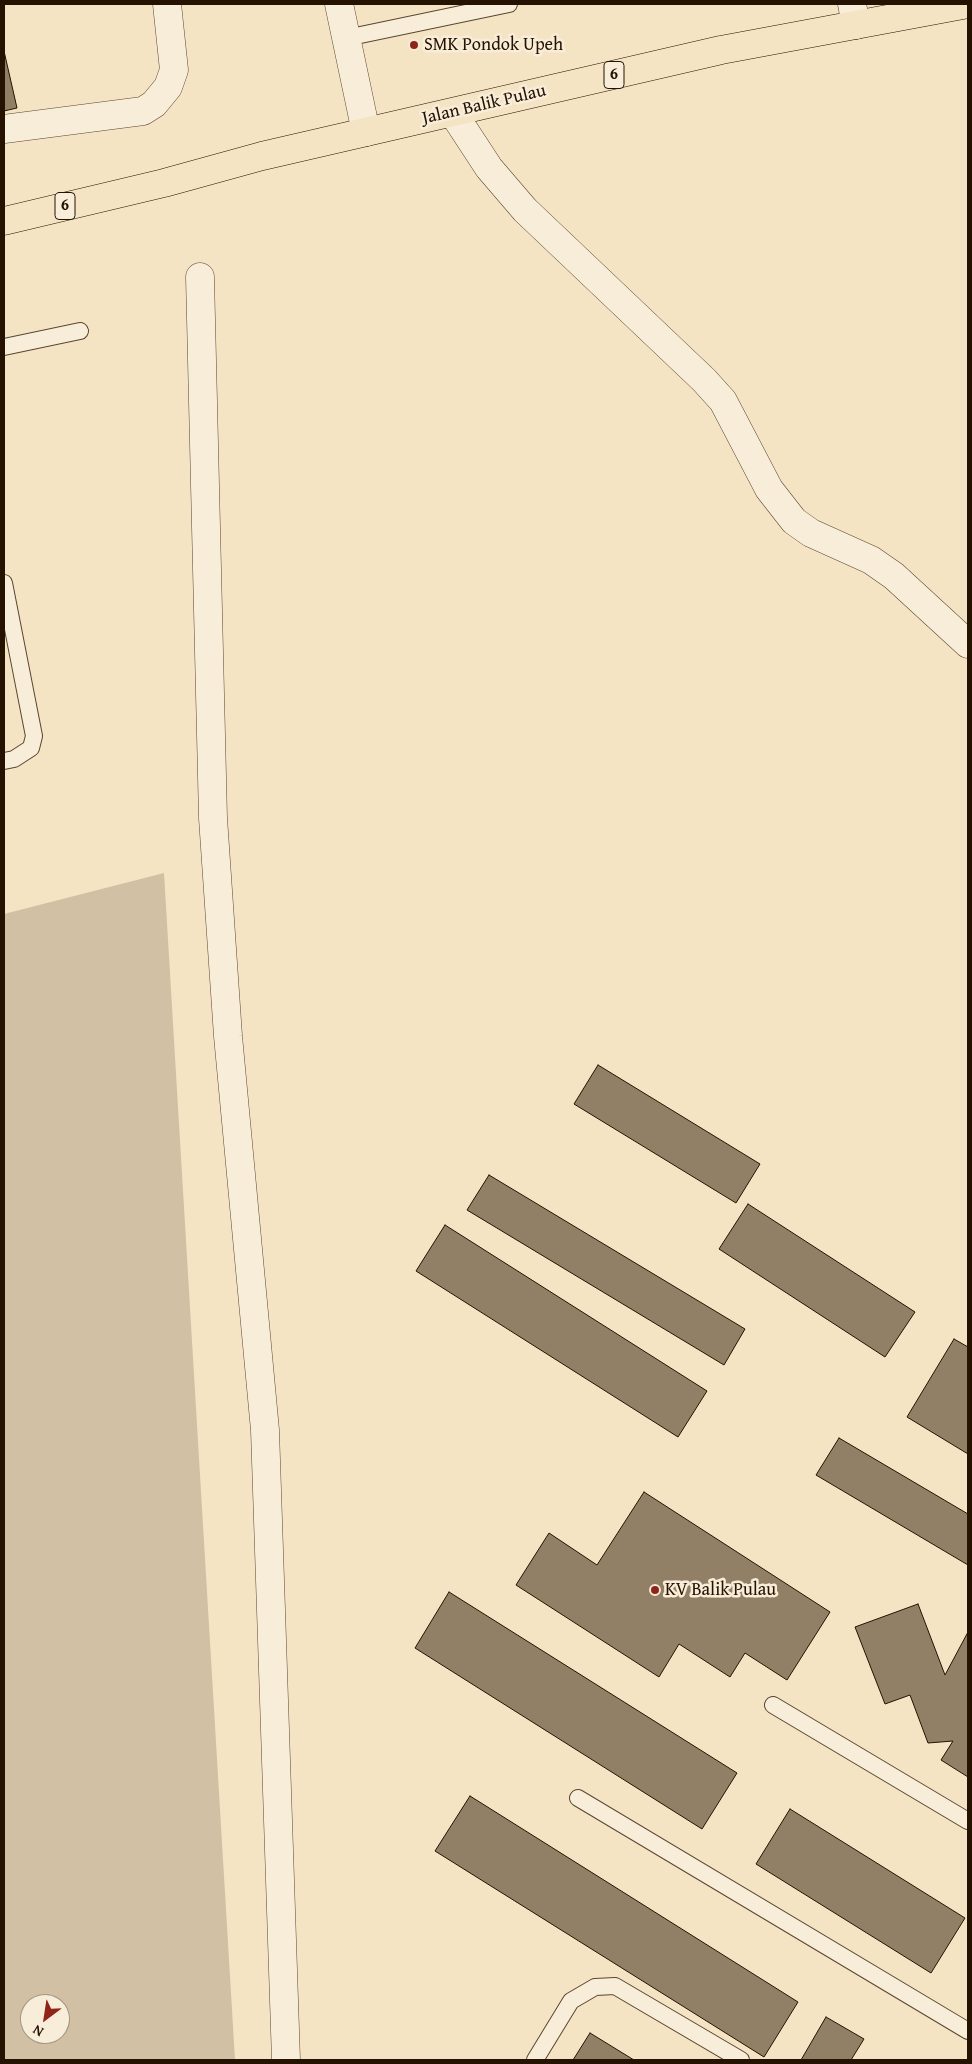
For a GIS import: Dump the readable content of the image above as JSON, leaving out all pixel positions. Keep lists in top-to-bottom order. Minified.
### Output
{"streets":{"main road":["6","Jalan Balik Pulau"]},"places":["SMK Pondok Upeh","KV Balik Pulau"],"north":"bottom left"}
